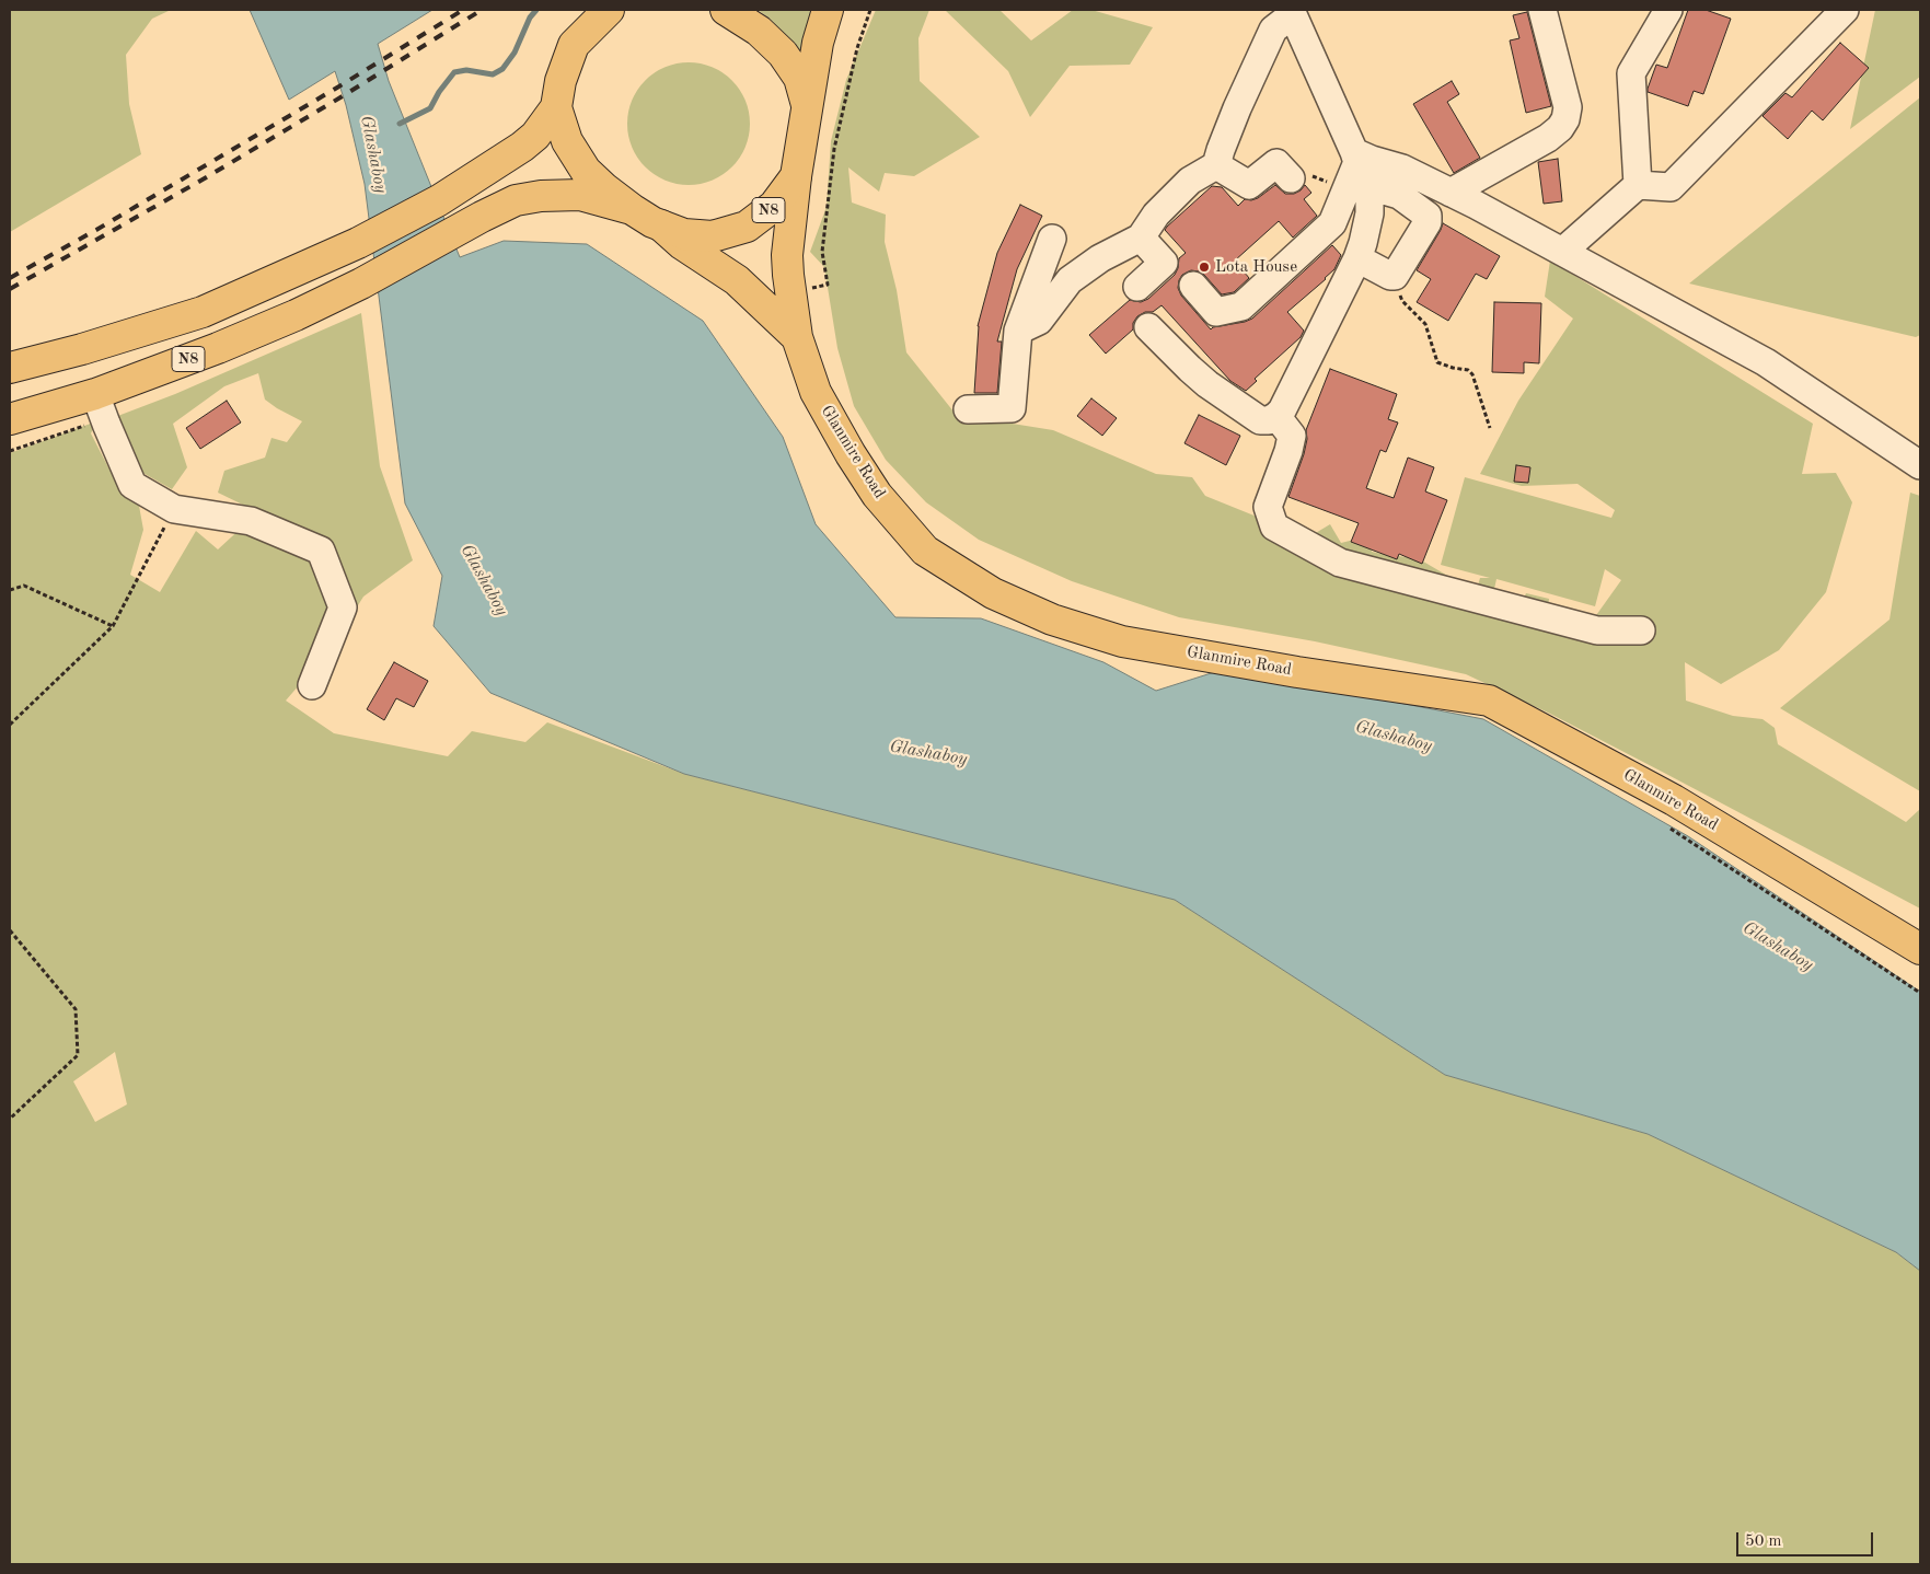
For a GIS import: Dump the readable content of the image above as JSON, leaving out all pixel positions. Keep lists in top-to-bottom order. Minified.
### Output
{"streets":{"main road":["N8","Glanmire Road"]},"crossings":[["N8","Glanmire Road"]],"water":["Glashaboy"],"places":["Lota House"],"scale_bar":"50 m"}
